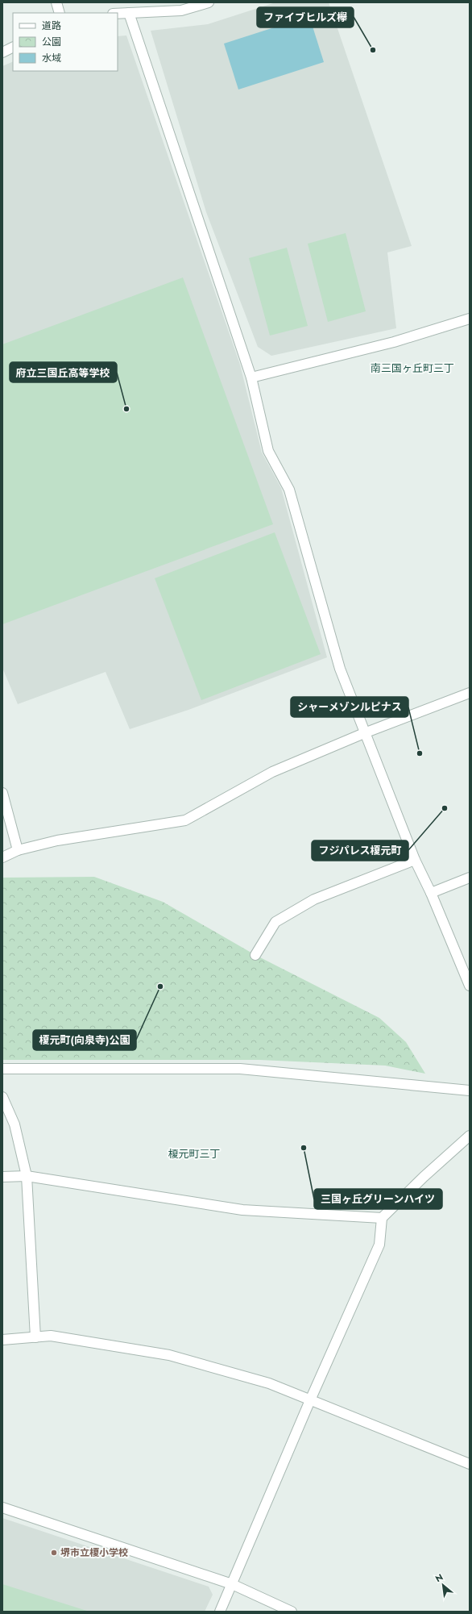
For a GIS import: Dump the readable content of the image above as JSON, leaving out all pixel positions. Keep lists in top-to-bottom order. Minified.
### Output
{"districts":["南三国ヶ丘町三丁","榎元町三丁"],"places":["ファイブヒルズ欅","府立三国丘高等学校","シャーメゾンルピナス","フジパレス榎元町","榎元町(向泉寺)公園","三国ヶ丘グリーンハイツ","堺市立榎小学校"],"legend":["道路","公園","水域"],"north":"top left"}
